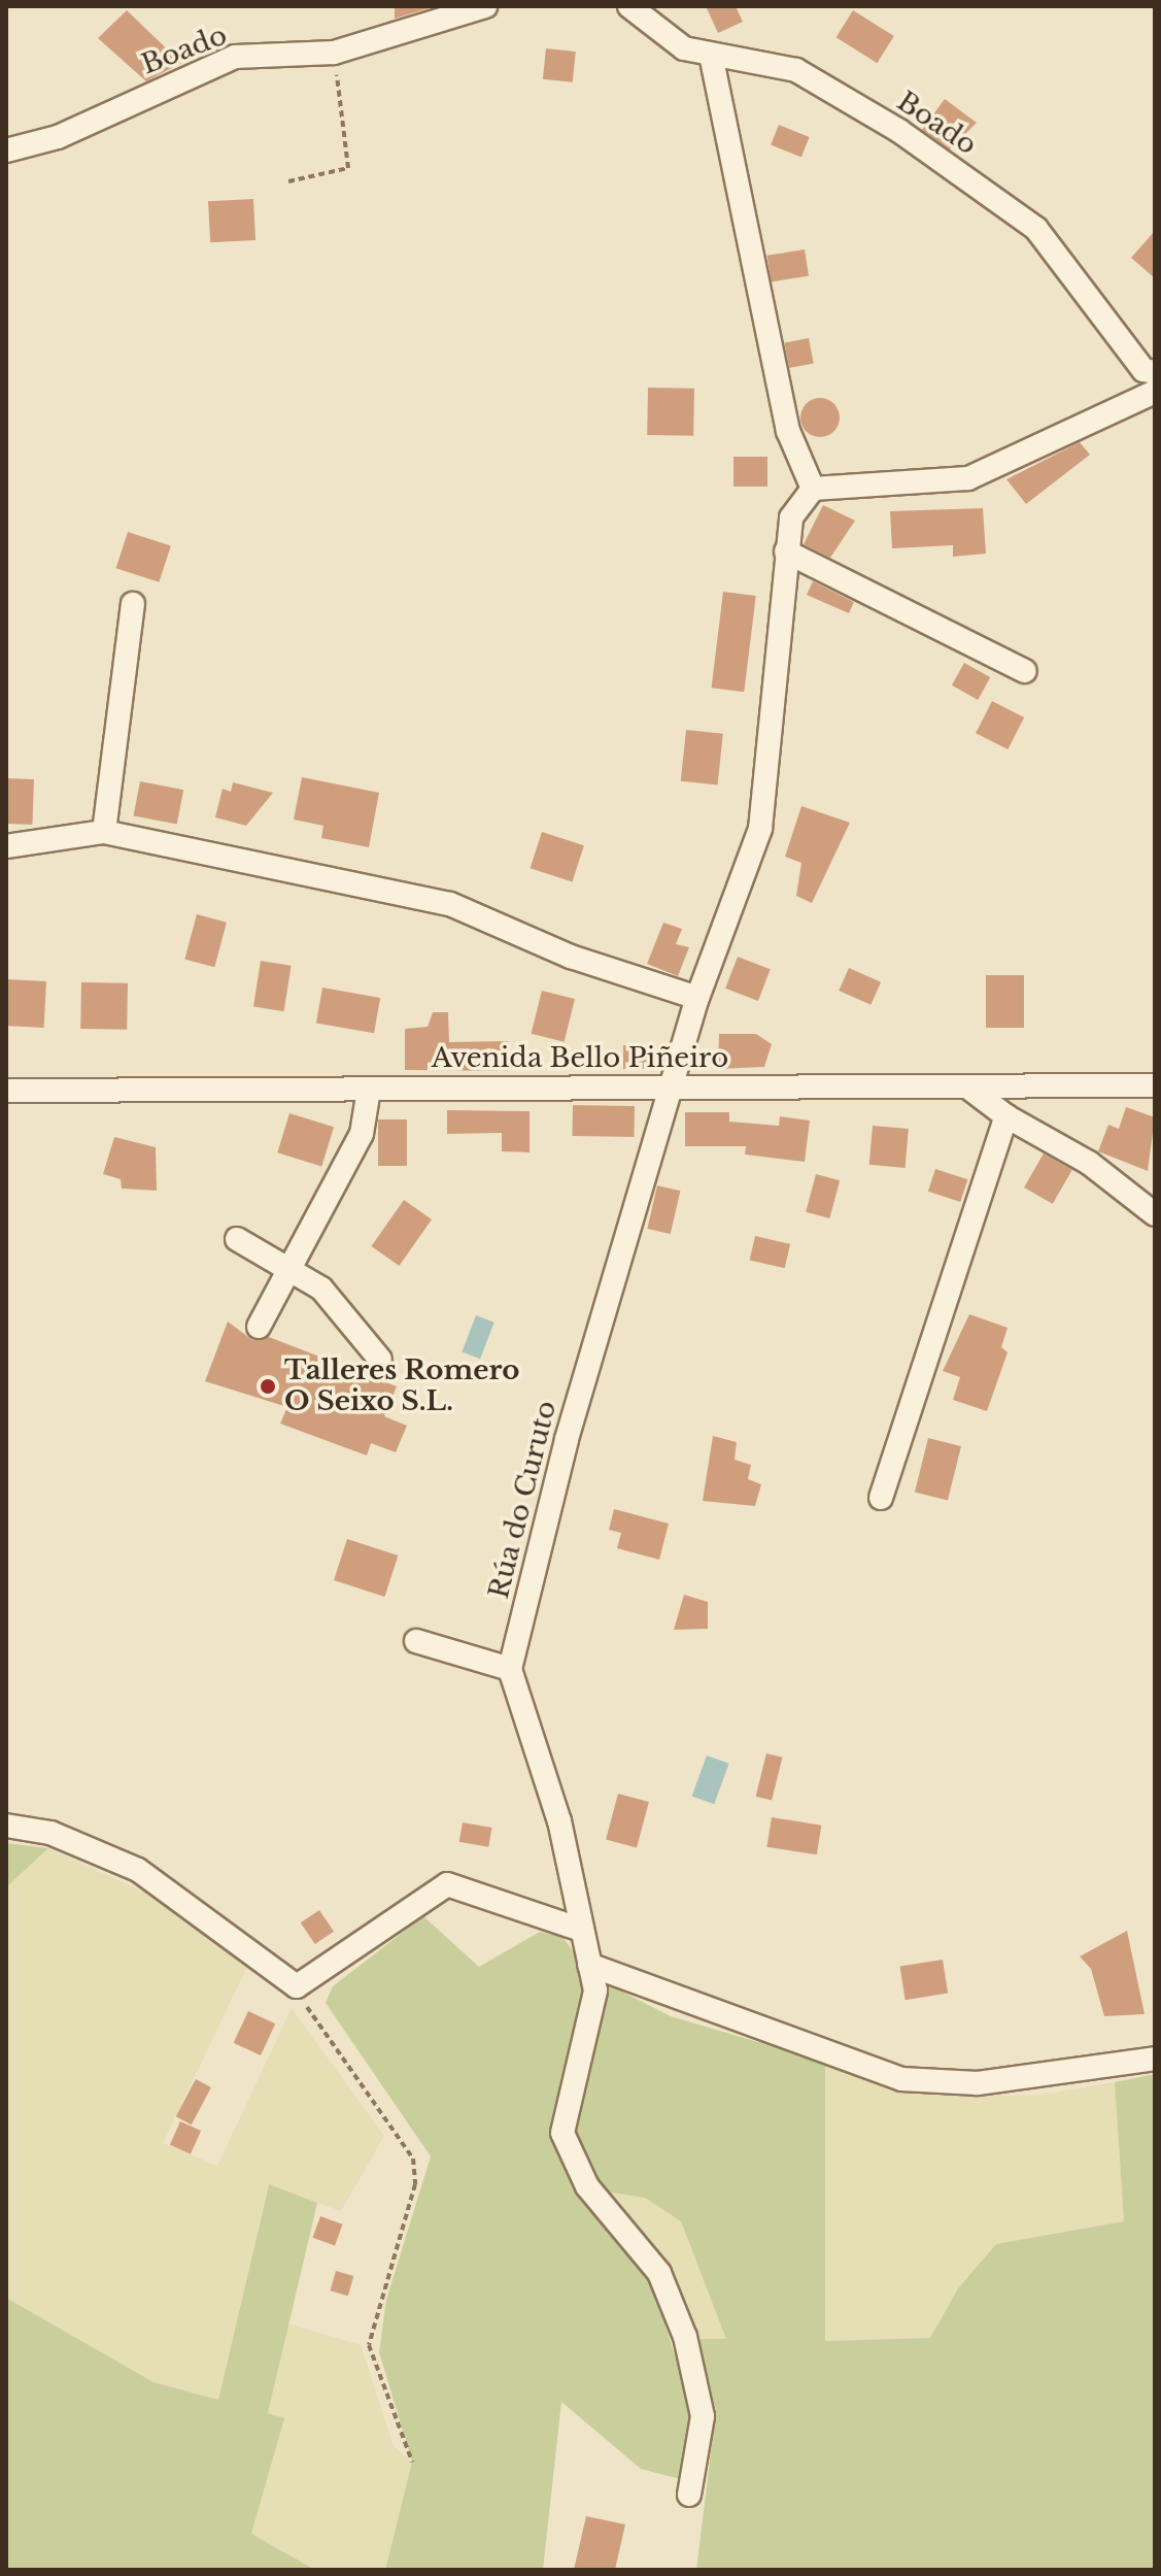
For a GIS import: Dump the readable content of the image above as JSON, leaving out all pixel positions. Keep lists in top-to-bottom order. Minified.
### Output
{"streets":{"street":["Boado","Avenida Bello Piñeiro","Rúa do Curuto"]},"crossings":[["Avenida Bello Piñeiro","Rúa do Curuto"]],"places":["Talleres Romero O Seixo S.L."]}
